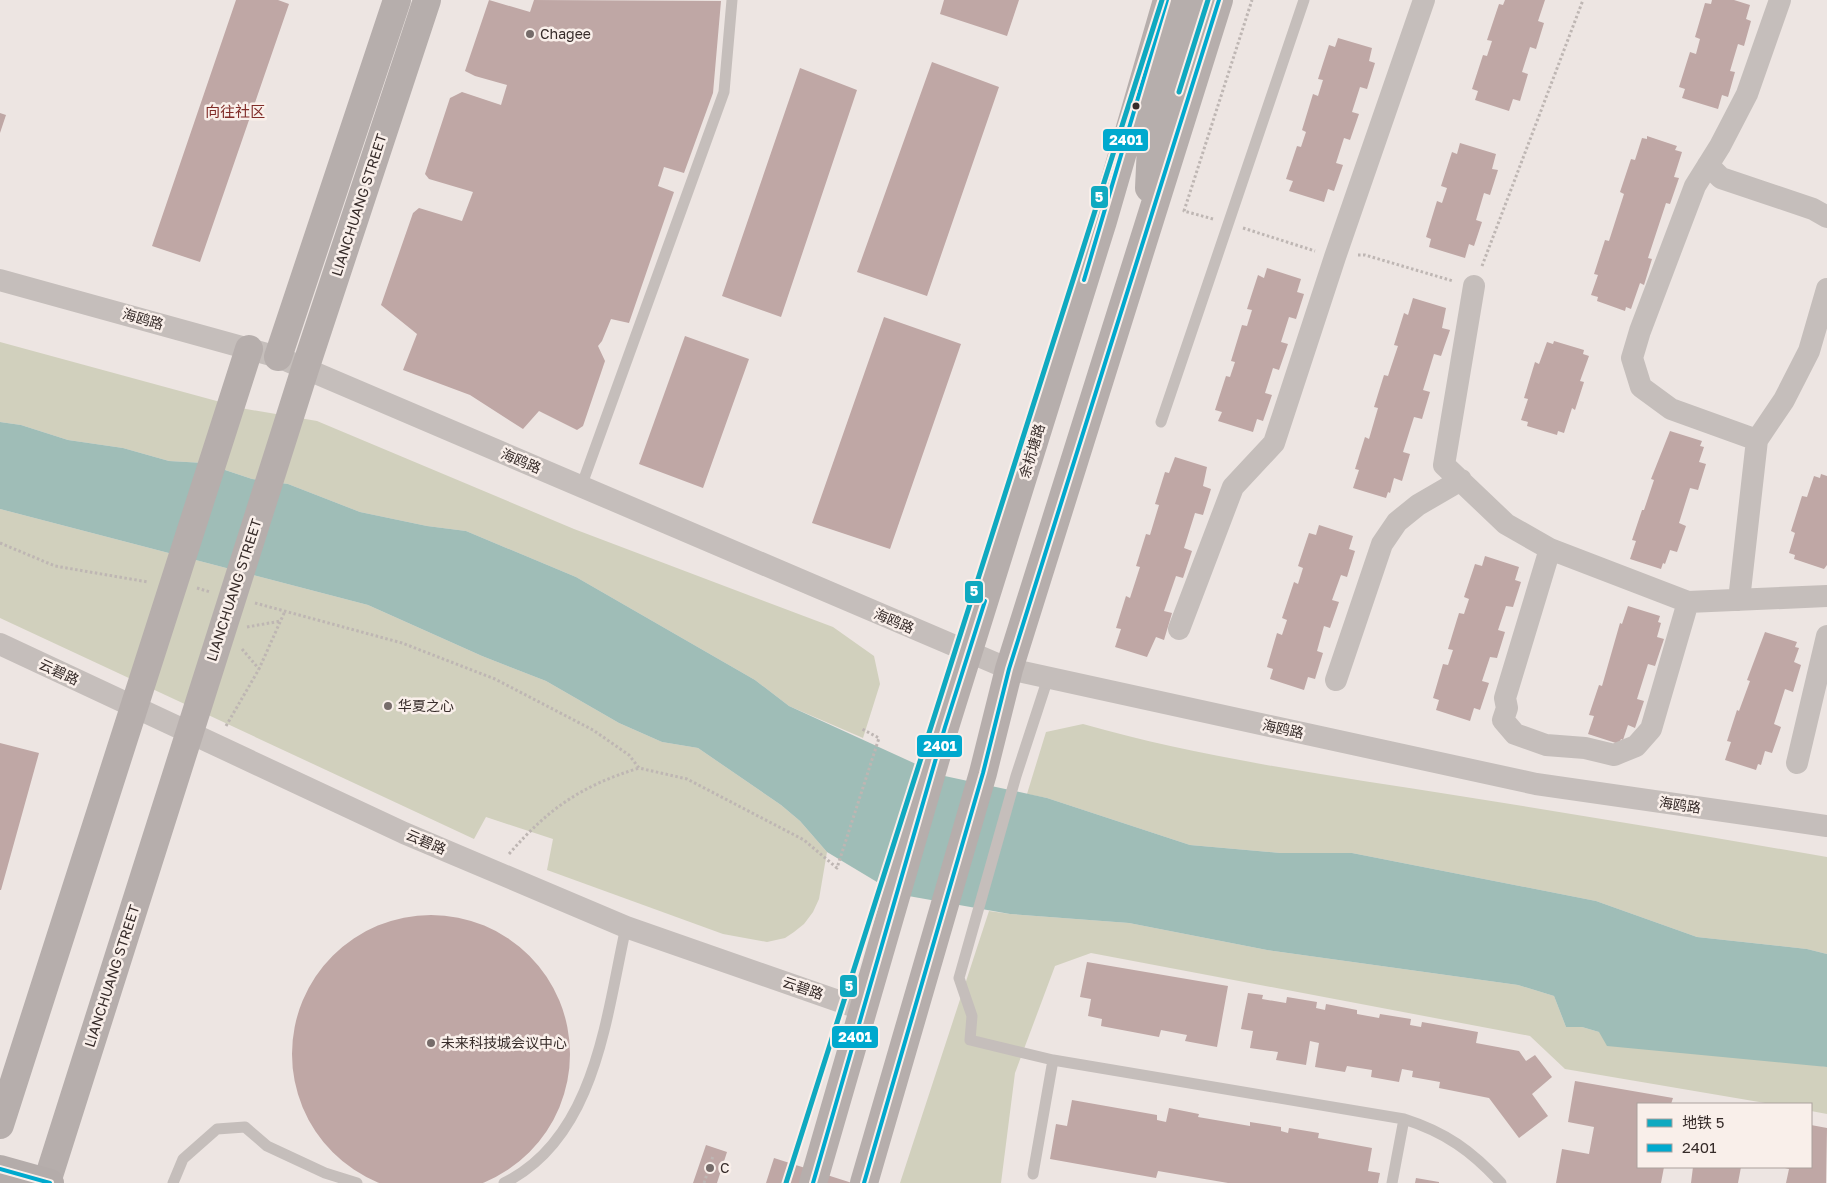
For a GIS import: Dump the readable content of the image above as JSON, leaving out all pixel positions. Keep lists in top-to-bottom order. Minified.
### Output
{"streets":{"street":["LIANCHUANG STREET","海鸥路","余杭塘路","云碧路"]},"crossings":[["LIANCHUANG STREET","海鸥路"],["LIANCHUANG STREET","云碧路"],["海鸥路","余杭塘路"],["余杭塘路","云碧路"]],"districts":["向往社区"],"places":["Chagee","华夏之心","未来科技城会议中心","C"],"lines":["metro line 5","transit line 2401"],"legend":["地铁 5","2401"]}
